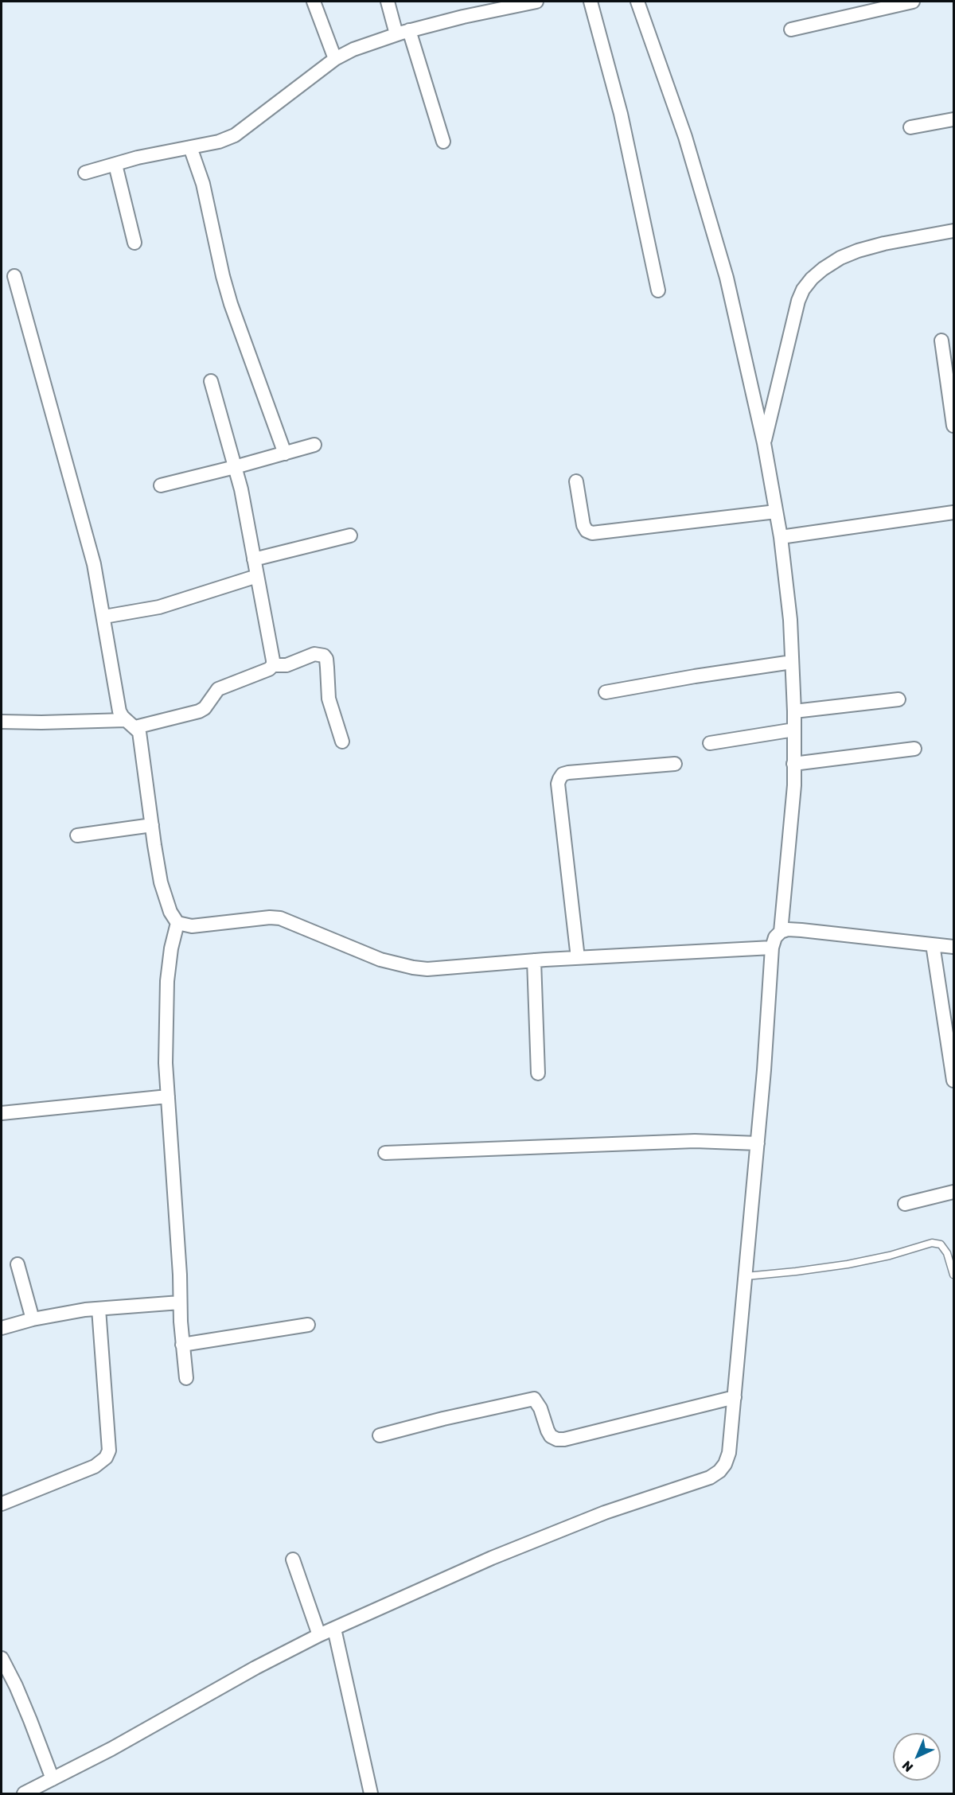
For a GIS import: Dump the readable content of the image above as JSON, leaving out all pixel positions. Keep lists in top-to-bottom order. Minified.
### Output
{"north":"bottom left"}
